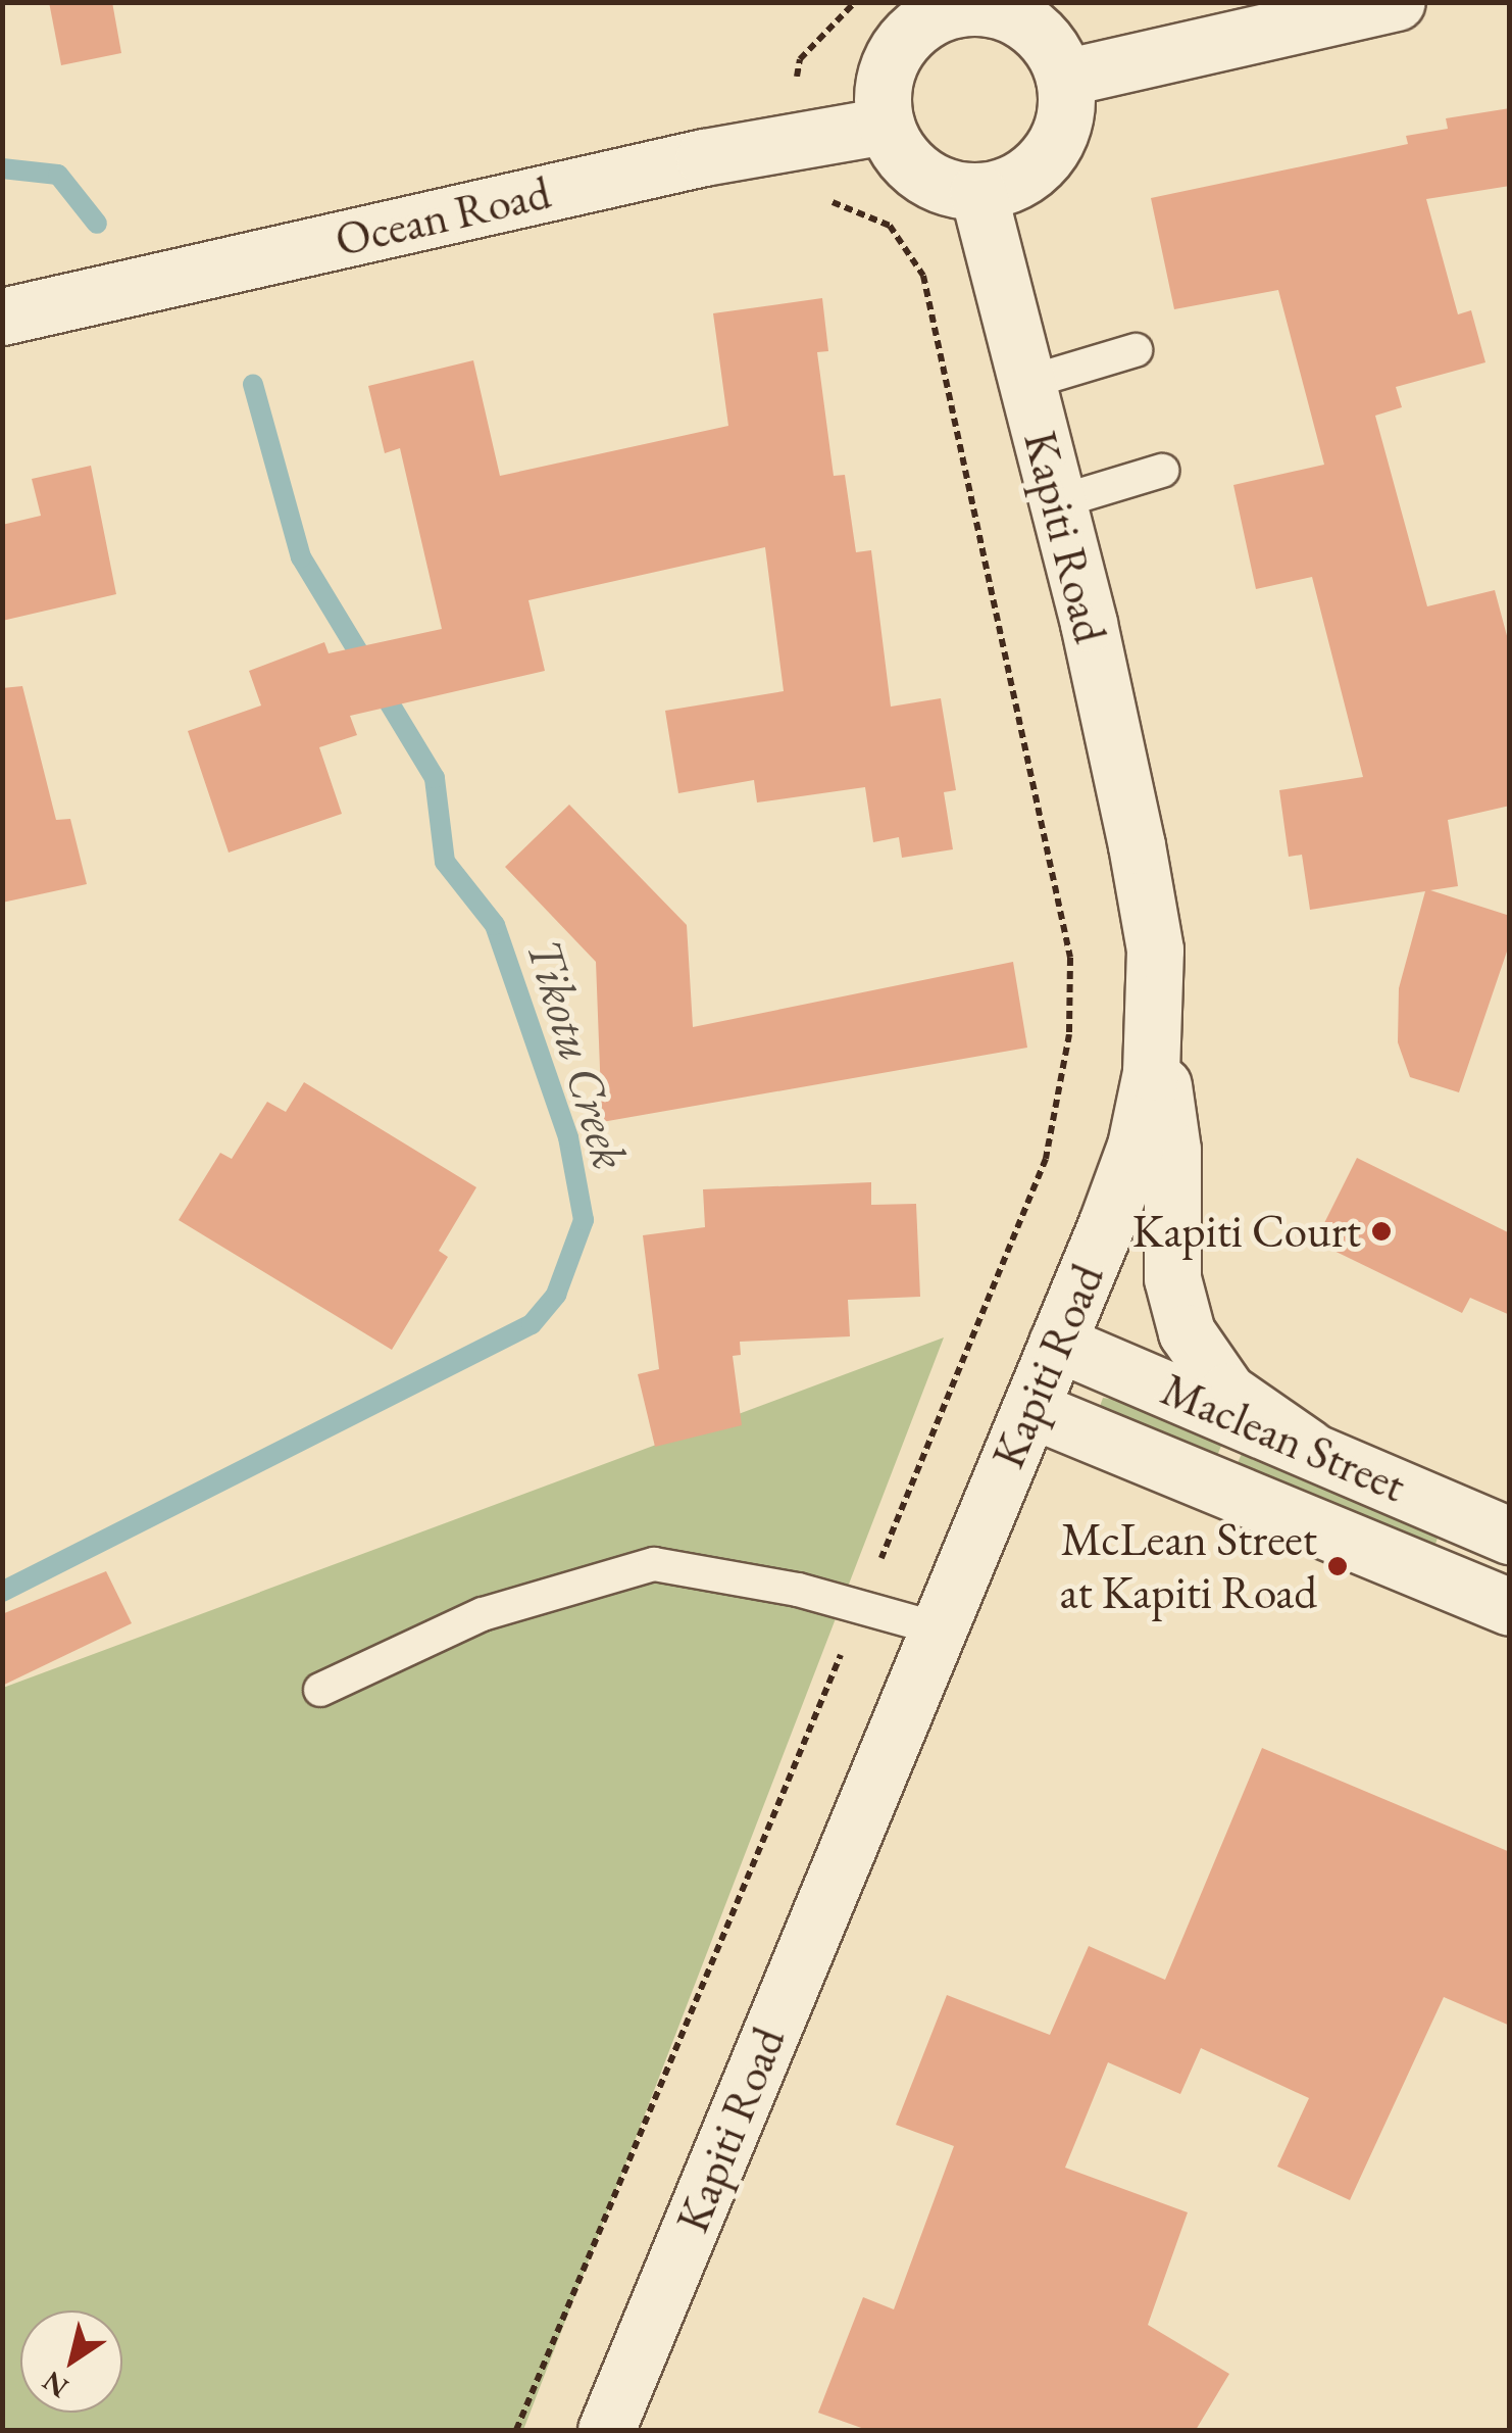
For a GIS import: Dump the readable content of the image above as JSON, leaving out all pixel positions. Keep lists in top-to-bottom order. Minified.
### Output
{"streets":{"main road":["Ocean Road","Kapiti Road","Maclean Street"]},"crossings":[["Ocean Road","Kapiti Road"],["Kapiti Road","Maclean Street"]],"water":["Tikotu Creek"],"places":["Kapiti Court","McLean Street at Kapiti Road"],"north":"bottom left"}
